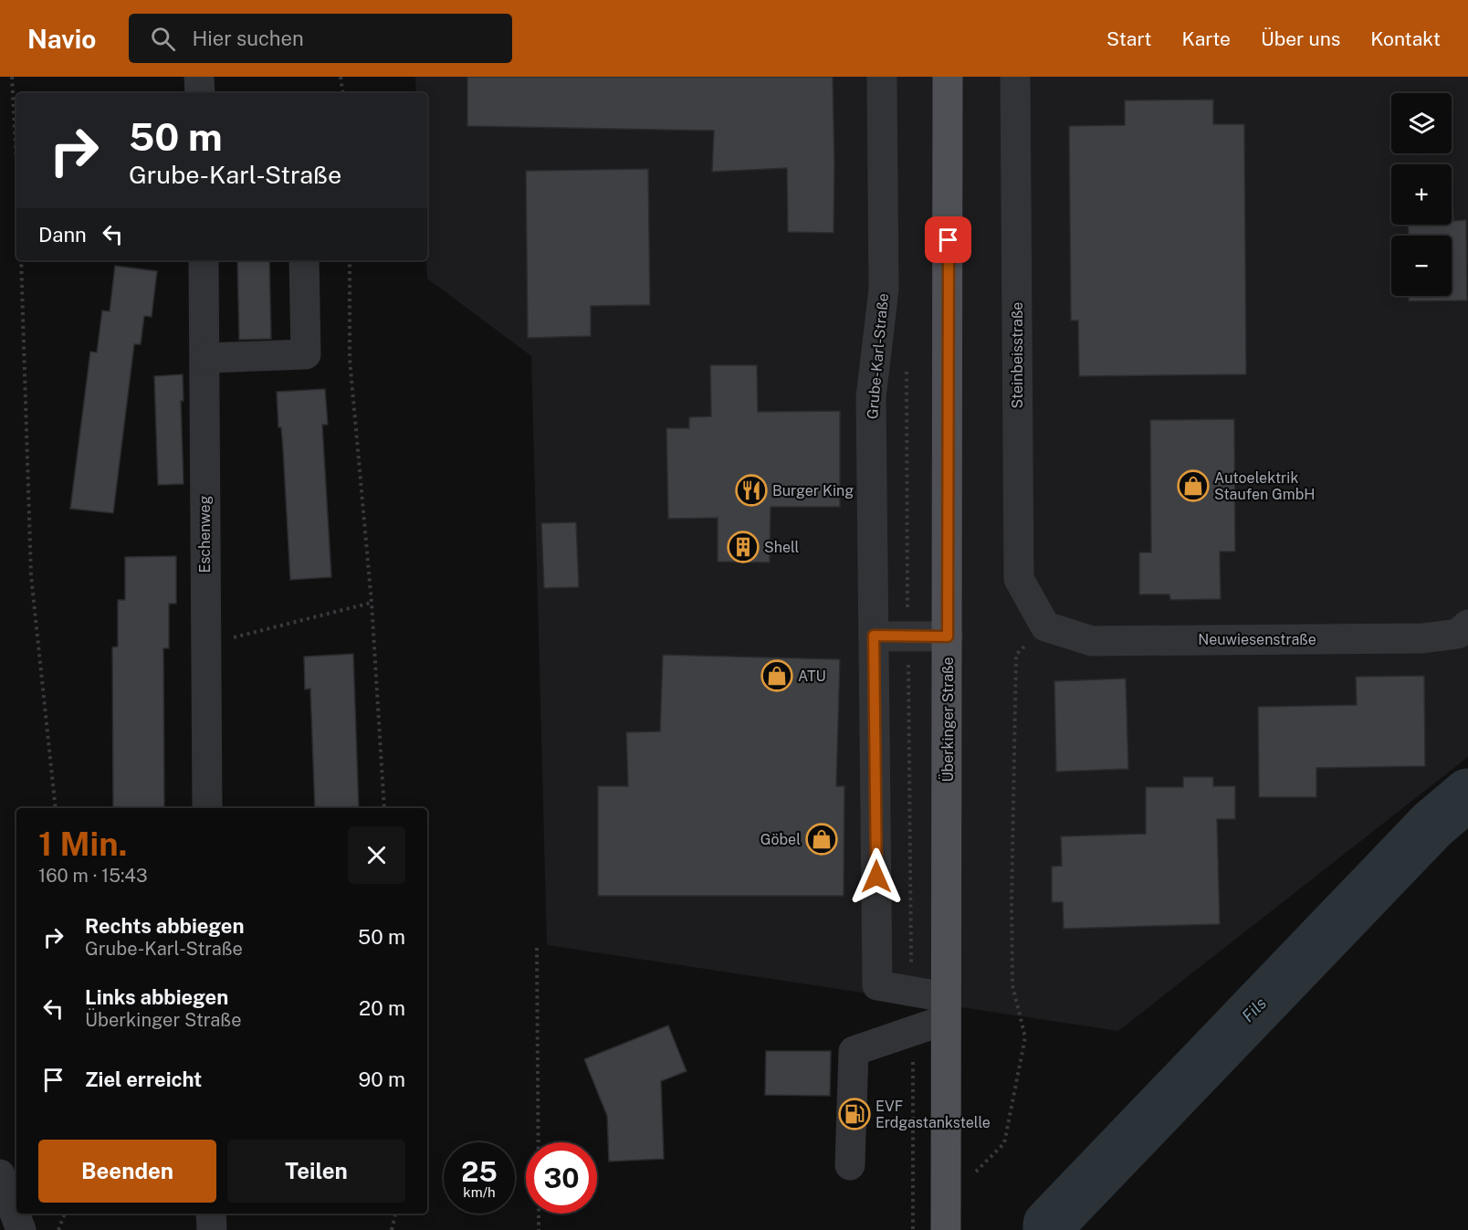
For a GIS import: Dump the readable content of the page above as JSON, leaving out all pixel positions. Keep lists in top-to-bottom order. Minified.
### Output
{"streets":{"main road":["Überkinger Straße"],"street":["Steinbeisstraße","Grube-Karl-Straße","Eschenweg","Neuwiesenstraße"]},"crossings":[["Steinbeisstraße","Neuwiesenstraße"],["Grube-Karl-Straße","Überkinger Straße"]],"water":["Fils"],"places":{"shop":["Autoelektrik Staufen GmbH","ATU","Göbel"],"restaurant":["Burger King"],"building":["Shell"],"fuel station":["EVF Erdgastankstelle"]},"page":{"header":"Navio","search":"Hier suchen","nav":["Start","Karte","Über uns","Kontakt"],"map_buttons":["+","−"],"turn":["50 m","Grube-Karl-Straße"],"then":"Dann","heading":["1 Min.","160 m · 15:43"],"list":[{"name":"Rechts abbiegen","note":"Grube-Karl-Straße","value":"50 m"},{"name":"Links abbiegen","note":"Überkinger Straße","value":"20 m"},{"name":"Ziel erreicht","value":"90 m"}],"buttons":["Beenden","Teilen"],"speed":"25 km/h","limit":"30"}}
